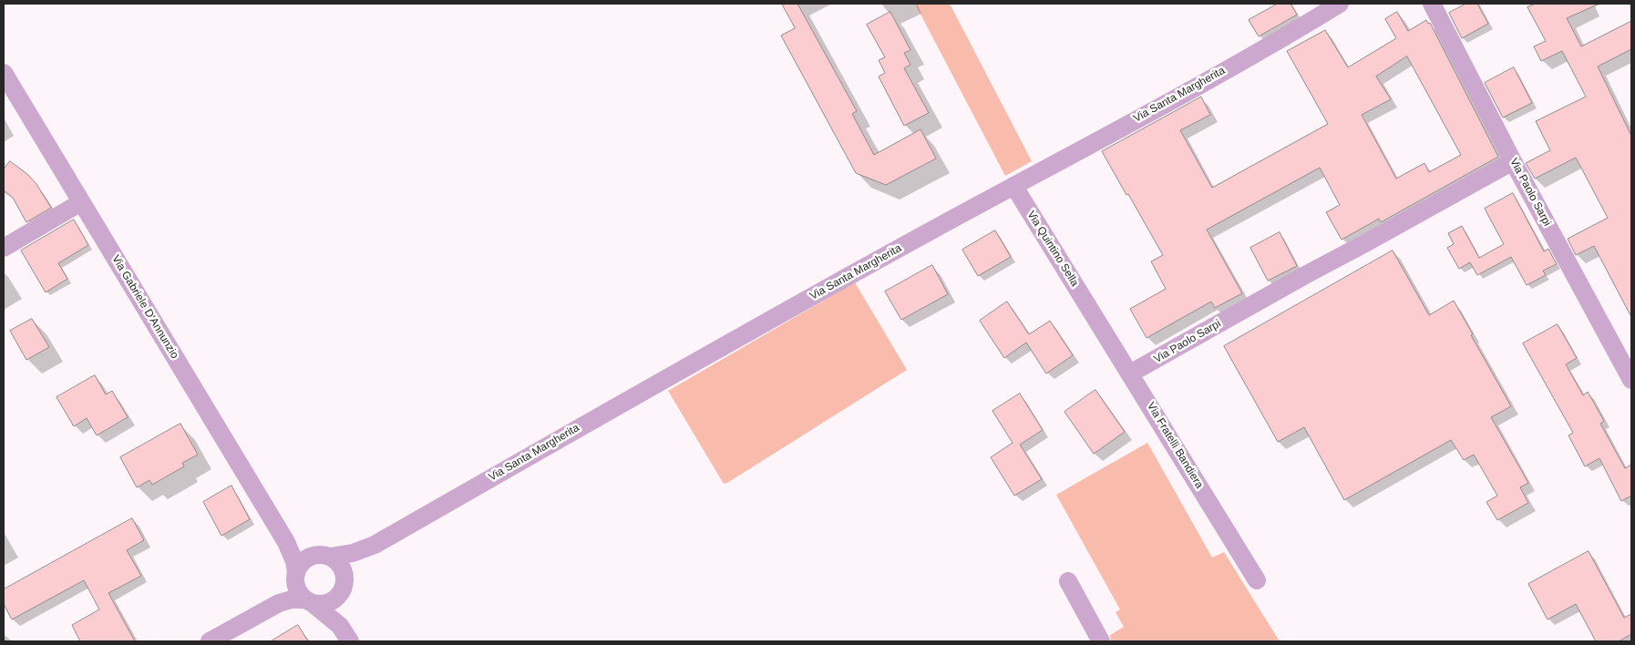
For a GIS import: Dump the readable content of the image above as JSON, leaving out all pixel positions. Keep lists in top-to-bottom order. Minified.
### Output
{"streets":{"street":["Via Santa Margherita","Via Paolo Sarpi","Via Quintino Sella","Via Gabriele D'Annunzio","Via Fratelli Bandiera"]},"crossings":[["Via Santa Margherita","Via Quintino Sella"],["Via Santa Margherita","Via Gabriele D'Annunzio"],["Via Paolo Sarpi","Via Fratelli Bandiera"],["Via Quintino Sella","Via Fratelli Bandiera"]]}
